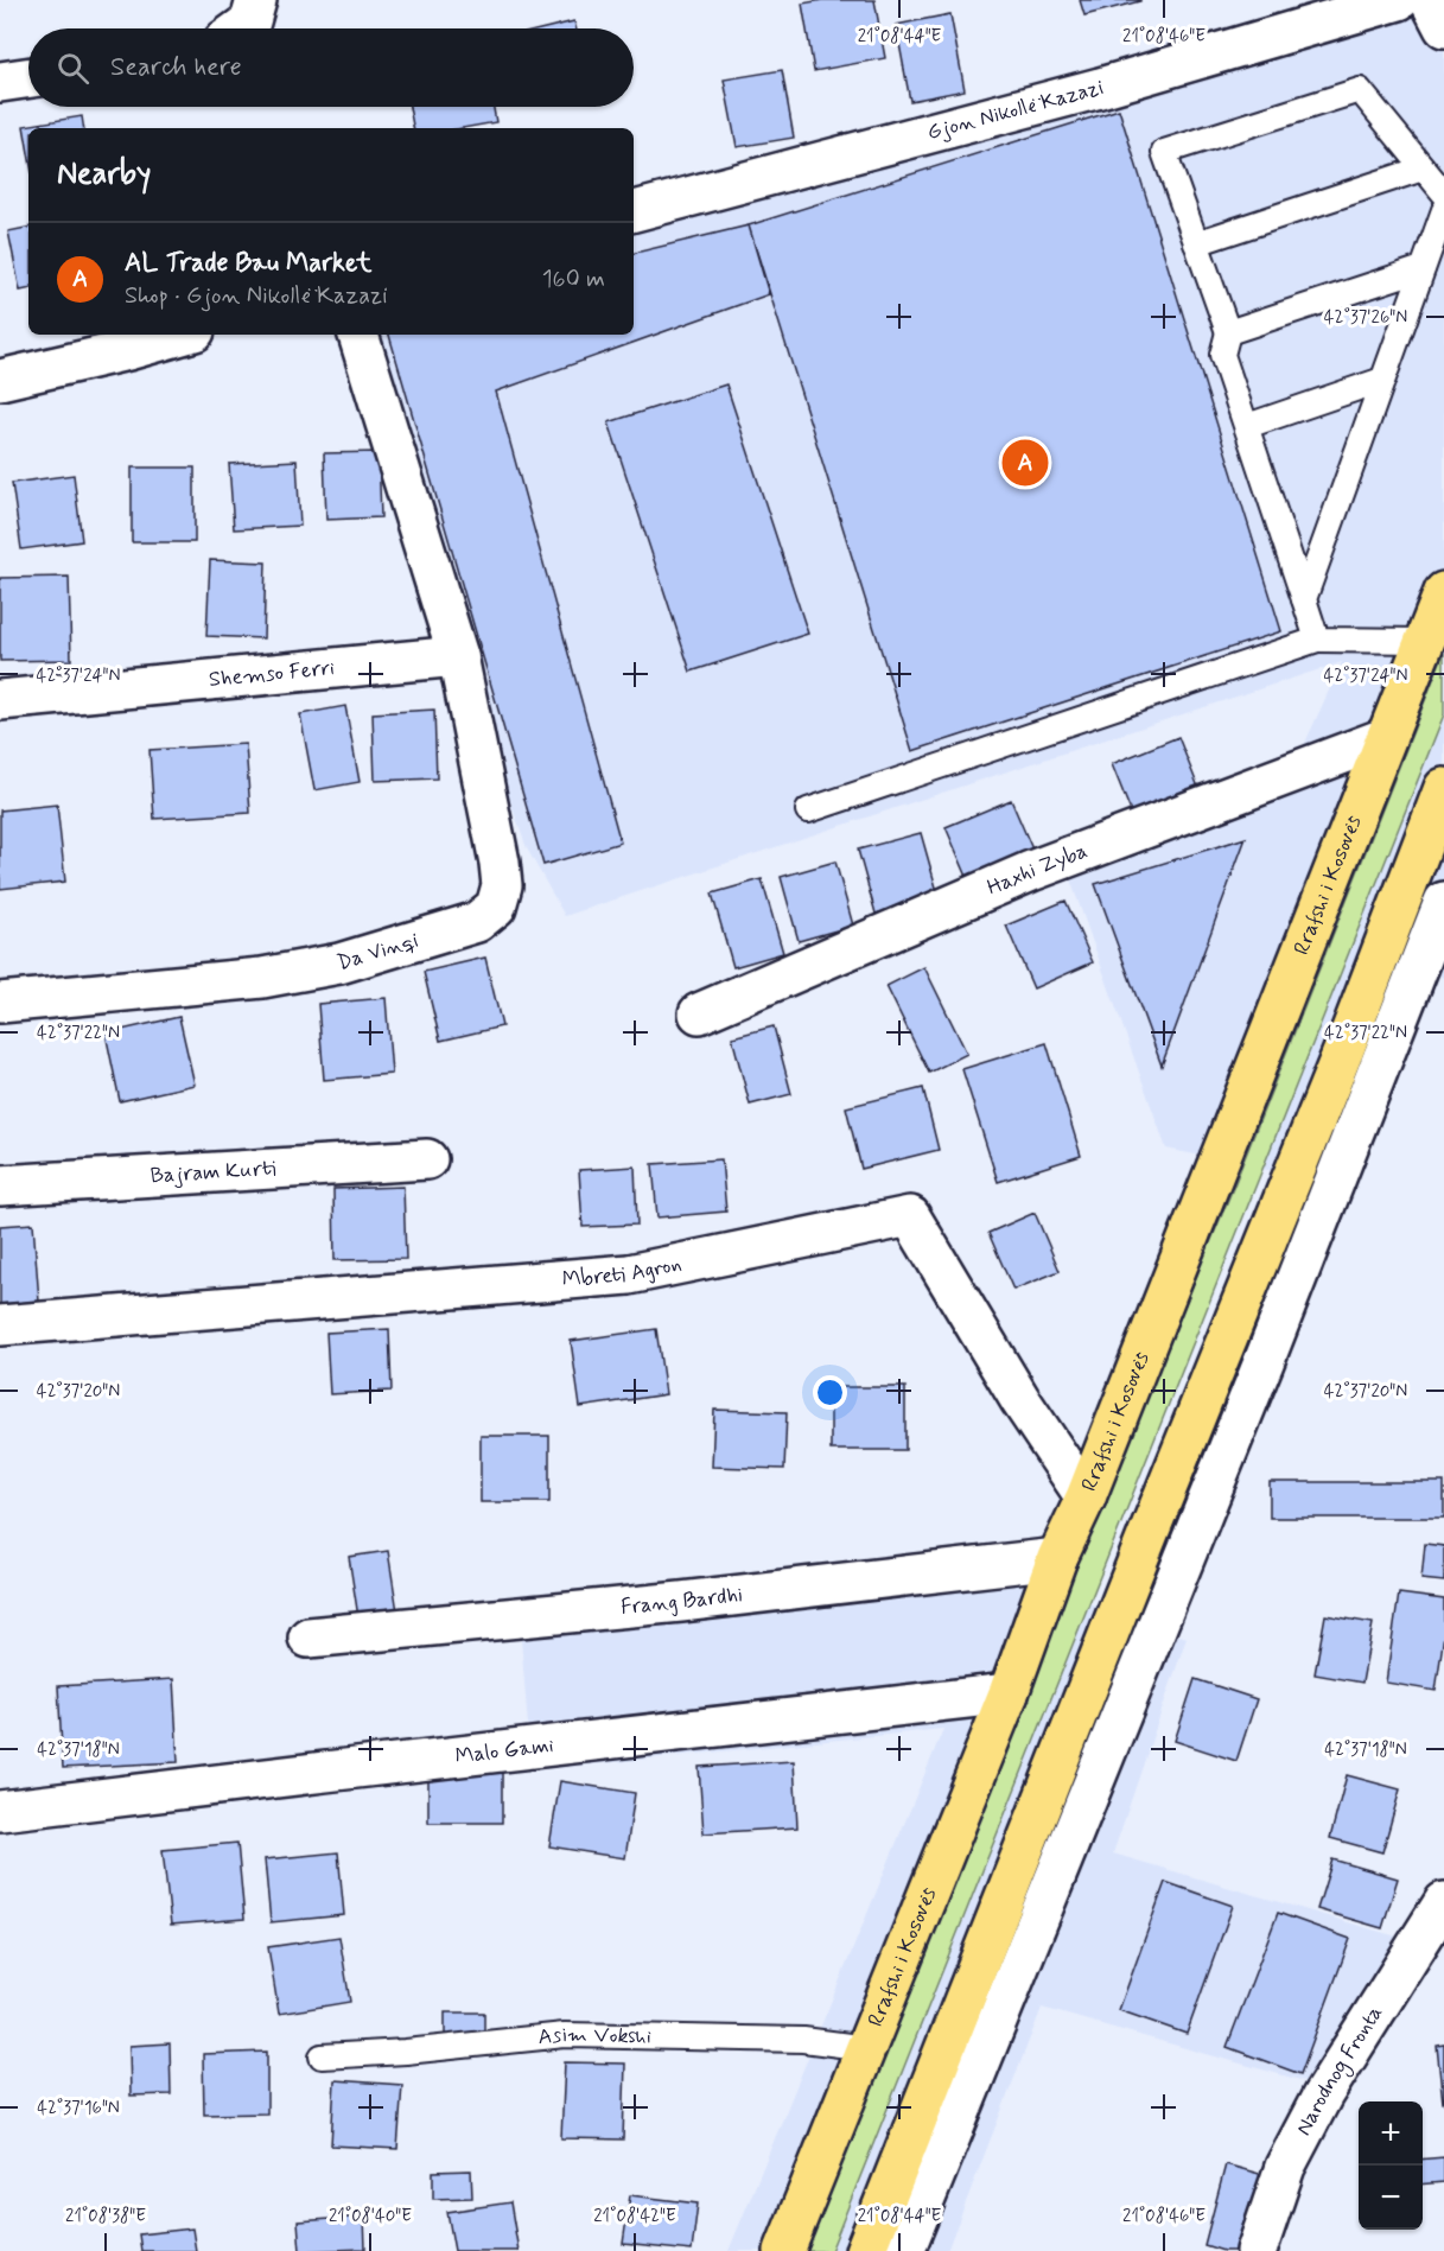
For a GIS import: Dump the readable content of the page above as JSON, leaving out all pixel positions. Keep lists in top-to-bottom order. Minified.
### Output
{"streets":{"highway":["Rrafshi i Kosovës"],"street":["Gjon Nikollë Kazazi","Shemso Ferri","Haxhi Zyba","Da Vinqi","Bajram Kurti","Mbreti Agron","Frang Bardhi","Malo Gami","Narodnog Fronta"],"lane":["Asim Vokshi"]},"crossings":[["Shemso Ferri","Da Vinqi"],["Haxhi Zyba","Rrafshi i Kosovës"],["Rrafshi i Kosovës","Mbreti Agron"],["Rrafshi i Kosovës","Frang Bardhi"],["Rrafshi i Kosovës","Malo Gami"],["Rrafshi i Kosovës","Asim Vokshi"]],"page":{"search":"Search here","heading":"Nearby","list":[{"mark":"A","name":"AL Trade Bau Market","note":"Shop · Gjon Nikollë Kazazi","value":"160 m"}],"pins":"A","map_buttons":["+","−"]},"coordinates":["21°08'44\"E","21°08'46\"E","42°37'26\"N","42°37'24\"N","42°37'22\"N","42°37'20\"N","42°37'18\"N","42°37'16\"N","21°08'38\"E","21°08'40\"E","21°08'42\"E"]}
